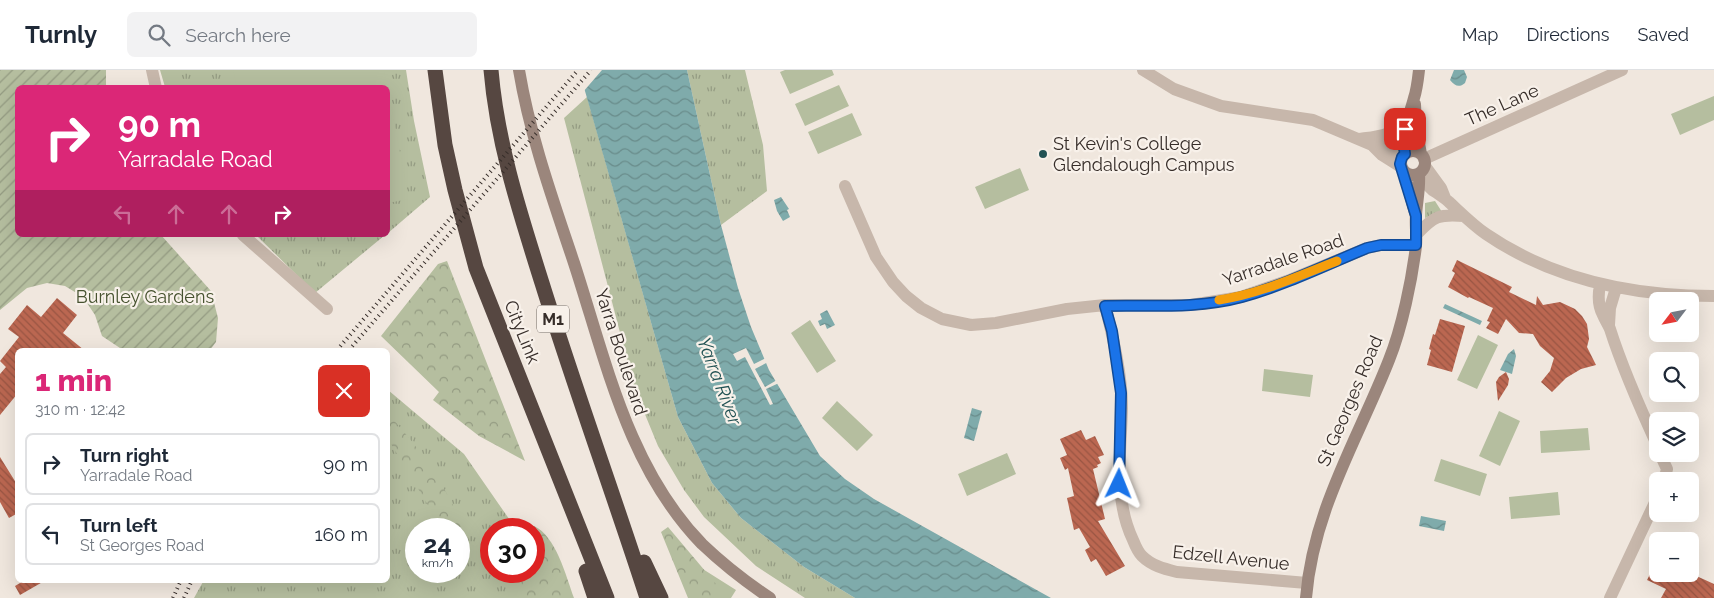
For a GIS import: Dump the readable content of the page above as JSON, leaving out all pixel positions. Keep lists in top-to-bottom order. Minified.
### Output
{"streets":{"highway":["M1","CityLink"],"street":["The Lane","Yarradale Road","Yarra Boulevard","St Georges Road","Edzell Avenue"]},"crossings":[["The Lane","St Georges Road"],["Yarradale Road","St Georges Road"],["Yarradale Road","Edzell Avenue"],["St Georges Road","Edzell Avenue"]],"water":["Yarra River"],"parks":["Burnley Gardens"],"places":["St Kevin's College Glendalough Campus"],"north":"bottom left","page":{"header":"Turnly","search":"Search here","nav":["Map","Directions","Saved"],"turn":["90 m","Yarradale Road"],"map_buttons":["+","−"],"heading":["1 min","310 m · 12:42"],"list":[{"name":"Turn right","note":"Yarradale Road","value":"90 m"},{"name":"Turn left","note":"St Georges Road","value":"160 m"}],"speed":"24 km/h","limit":"30"}}
